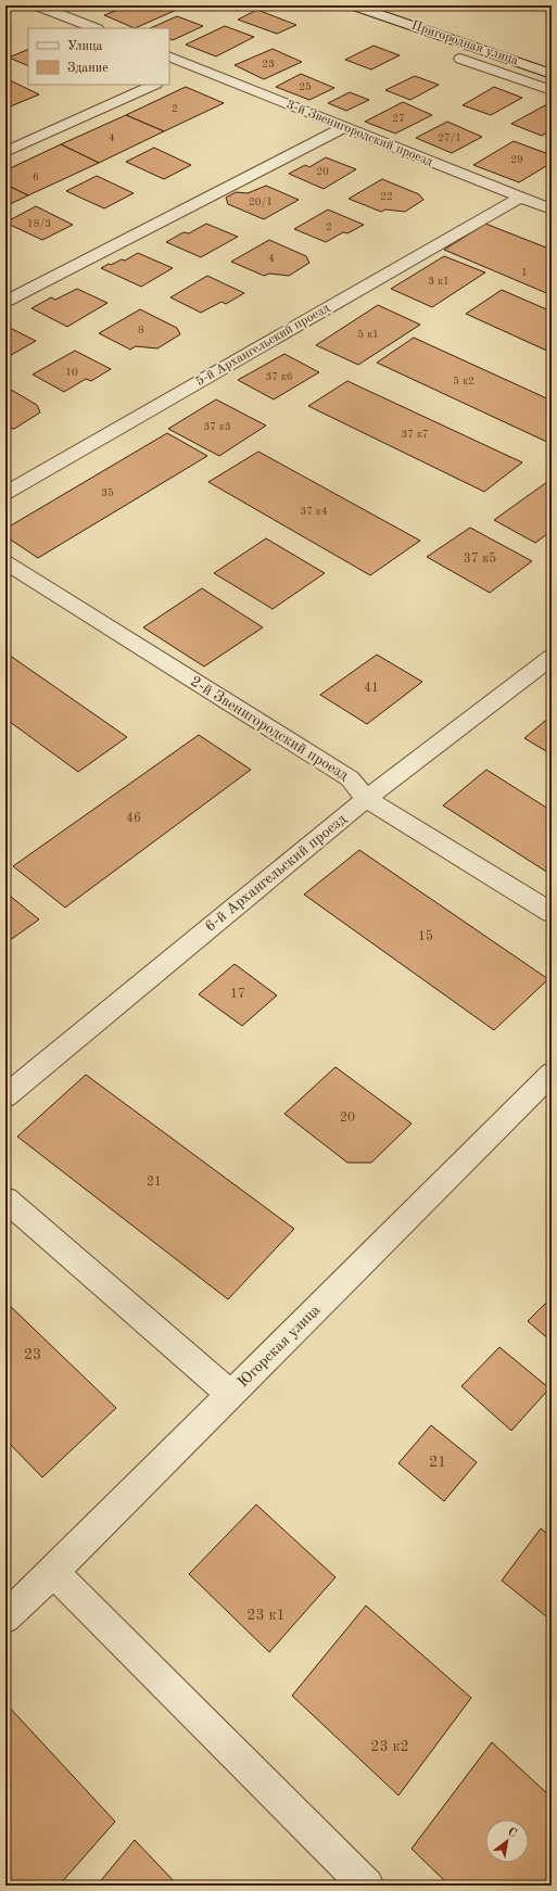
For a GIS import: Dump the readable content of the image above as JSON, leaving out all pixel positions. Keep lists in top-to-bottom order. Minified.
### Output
{"streets":{"street":["Пригородная улица","3-й Звенигородский проезд","5-й Архангельский проезд","2-й Звенигородский проезд","6-й Архангельский проезд","Югорская улица"]},"crossings":[["3-й Звенигородский проезд","5-й Архангельский проезд"],["2-й Звенигородский проезд","6-й Архангельский проезд"]],"house_numbers":["23","25","2","27","4","27/1","29","20","6","22","20/1","18/3","2","4","1","3 к1","8","5 к1","10","37 к6","5 к2","37 к3","37 к7","35","37 к4","37 к5","41","46","15","17","20","21","23","21","23 к1","23 к2"],"legend":["Улица","Здание"],"north":"top right"}
